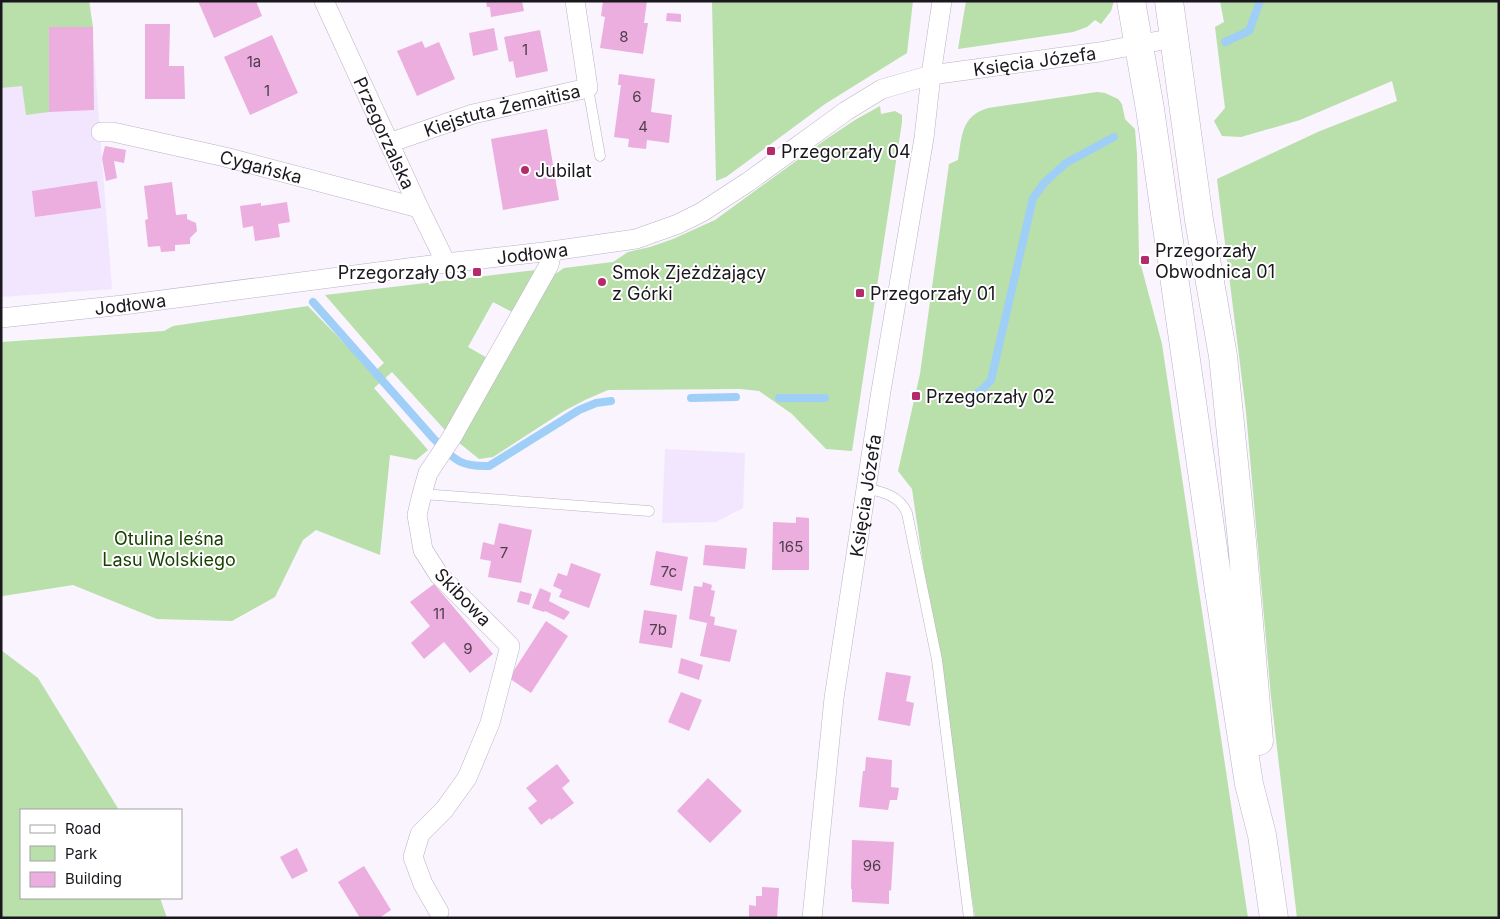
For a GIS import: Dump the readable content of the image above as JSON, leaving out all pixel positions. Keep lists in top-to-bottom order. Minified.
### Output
{"streets":{"street":["Księcia Józefa","Kiejstuta Żemaitisa","Przegorzalska","Cygańska","Jodłowa","Skibowa"]},"crossings":[["Księcia Józefa","Jodłowa"],["Kiejstuta Żemaitisa","Przegorzalska"],["Przegorzalska","Cygańska"],["Przegorzalska","Jodłowa"],["Jodłowa","Skibowa"]],"parks":["Otulina leśna Lasu Wolskiego"],"places":{"transit":["Przegorzały 04","Przegorzały Obwodnica 01","Przegorzały 03","Przegorzały 01","Przegorzały 02"],"other":["Jubilat","Smok Zjeżdżający z Górki"]},"house_numbers":["8","1","1a","1","6","4","165","7","7c","11","7b","9","96"],"legend":["Road","Park","Building"]}
